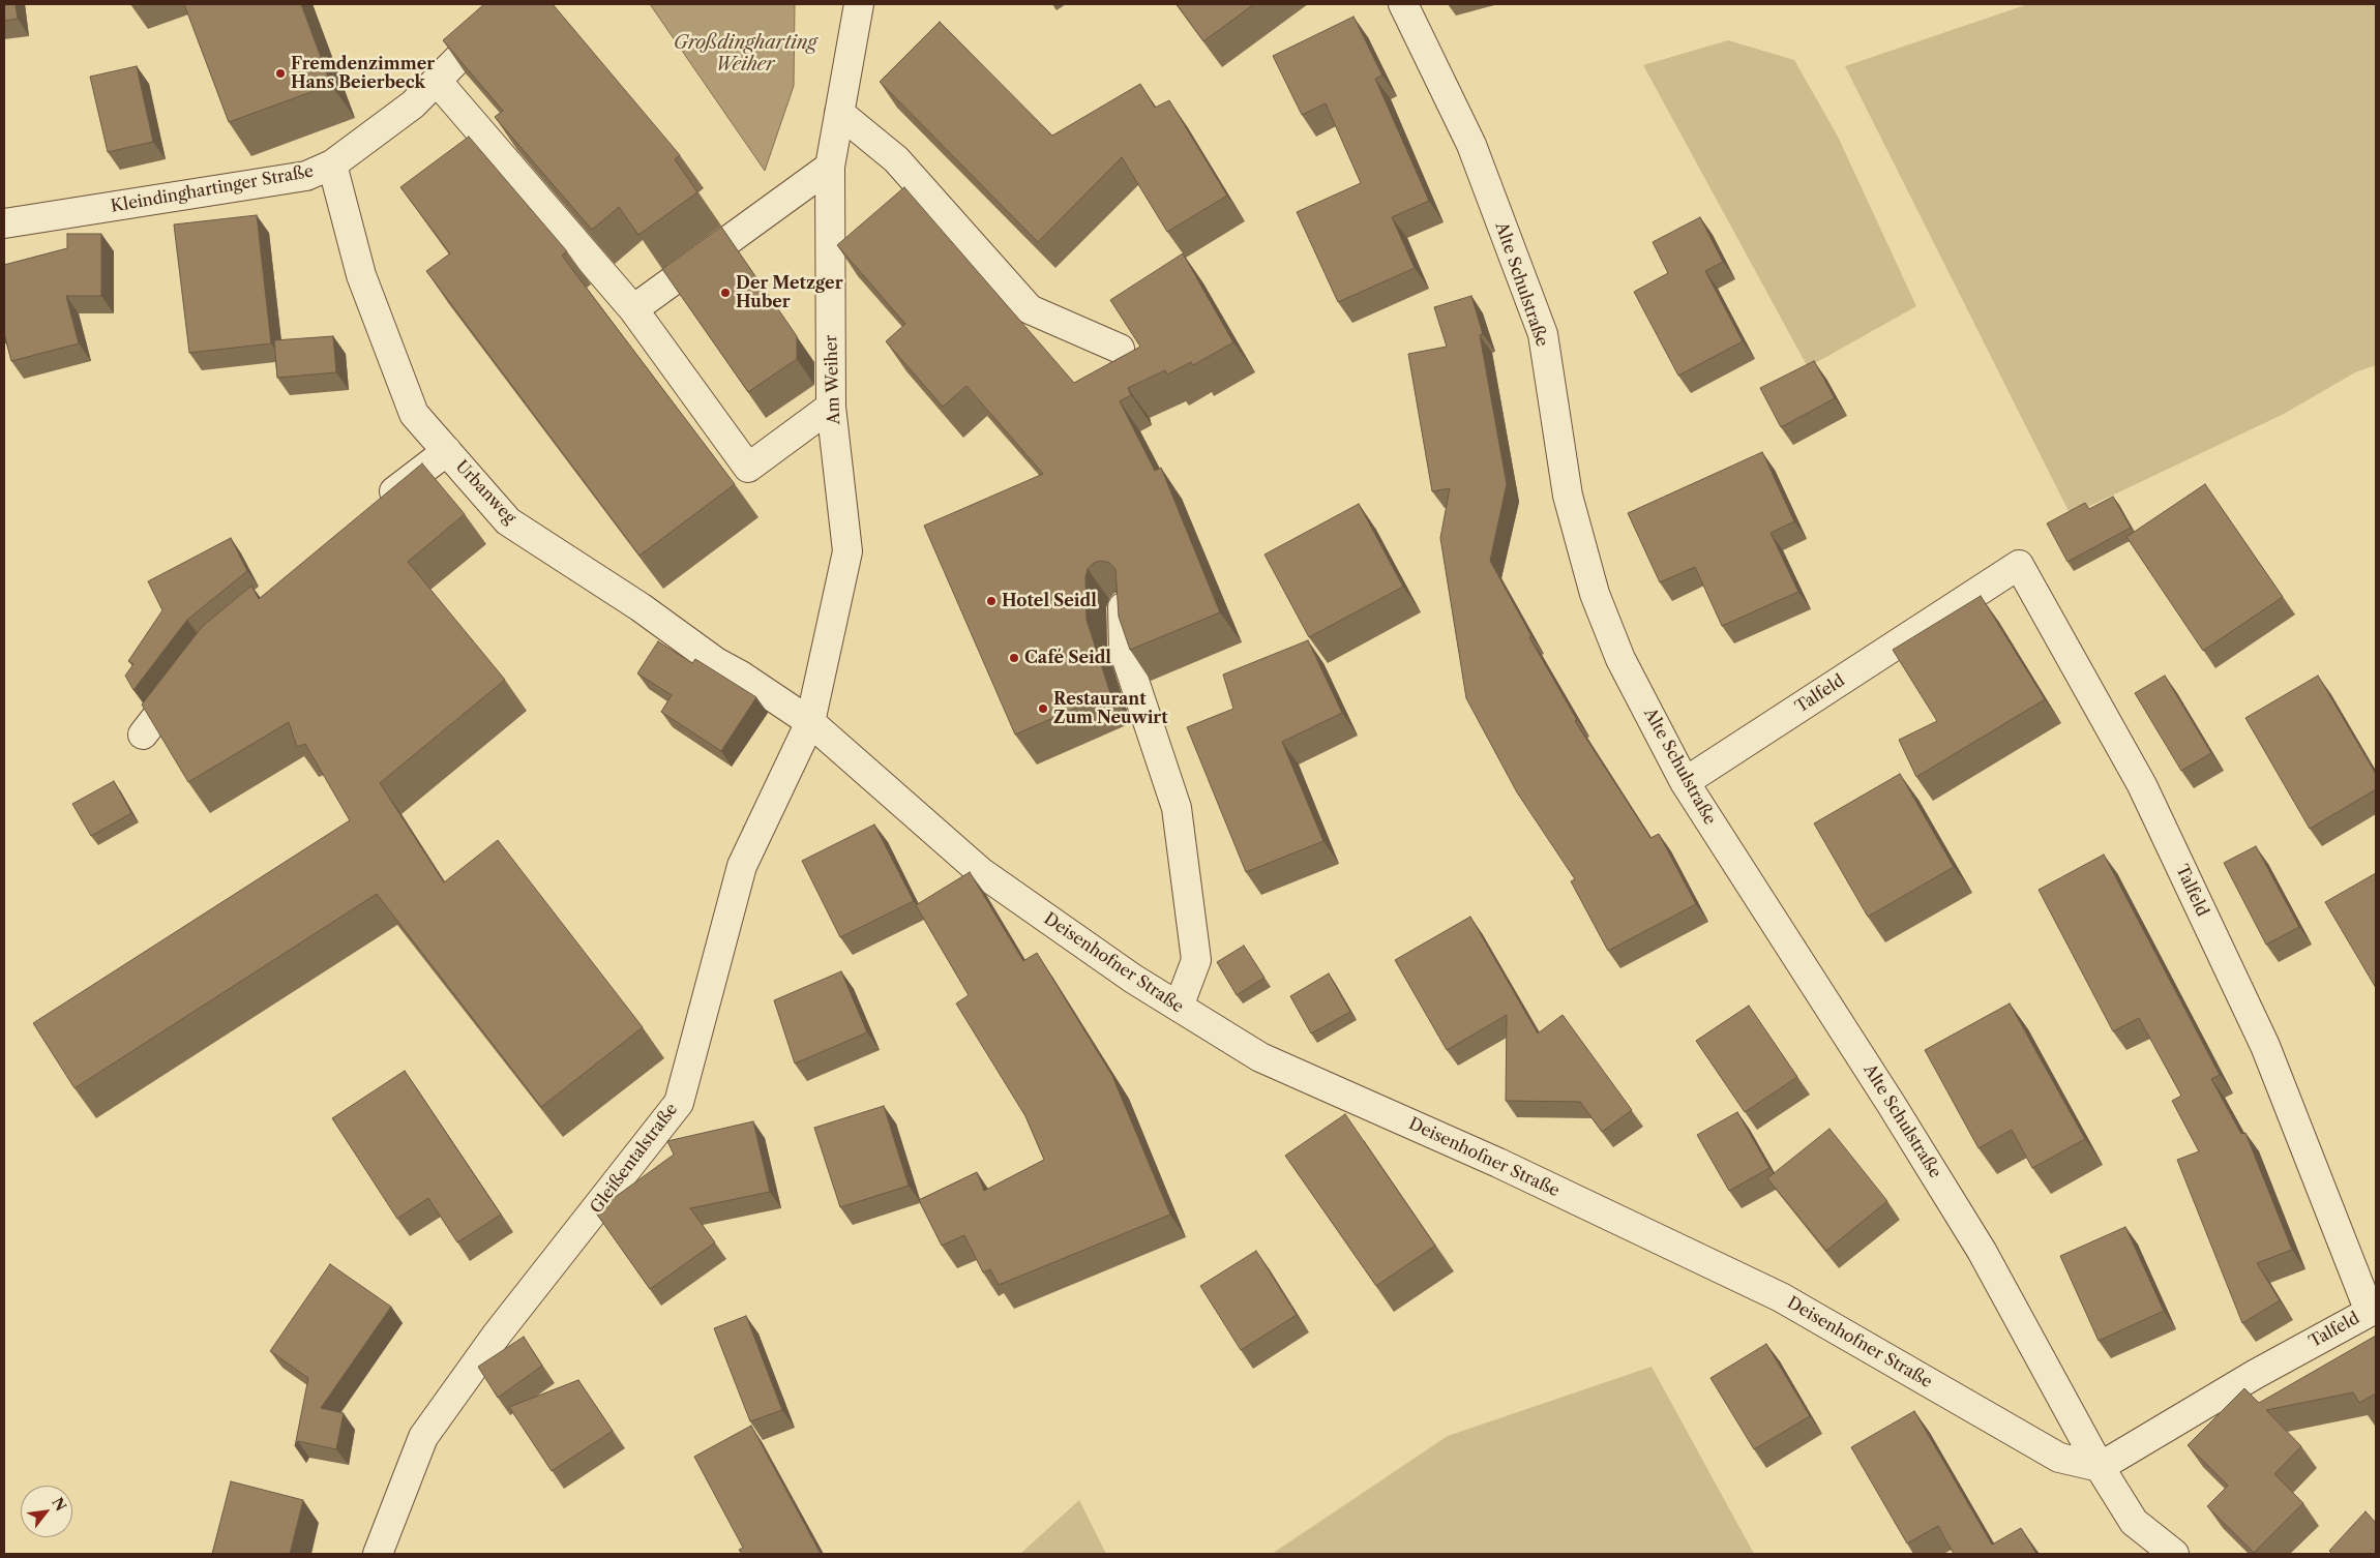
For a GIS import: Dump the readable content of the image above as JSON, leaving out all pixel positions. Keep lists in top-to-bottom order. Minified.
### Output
{"streets":{"street":["Kleindinghartinger Straße","Alte Schulstraße","Am Weiher","Urbanweg","Talfeld","Deisenhofner Straße","Gleißentalstraße"]},"crossings":[["Kleindinghartinger Straße","Urbanweg"],["Alte Schulstraße","Talfeld"],["Alte Schulstraße","Deisenhofner Straße"],["Am Weiher","Urbanweg"],["Am Weiher","Deisenhofner Straße"],["Am Weiher","Gleißentalstraße"],["Urbanweg","Deisenhofner Straße"],["Urbanweg","Gleißentalstraße"],["Talfeld","Deisenhofner Straße"],["Deisenhofner Straße","Gleißentalstraße"]],"water":["Großdingharting Weiher"],"places":["Fremdenzimmer Hans Beierbeck","Der Metzger Huber","Hotel Seidl","Café Seidl","Restaurant Zum Neuwirt"],"north":"top right"}
